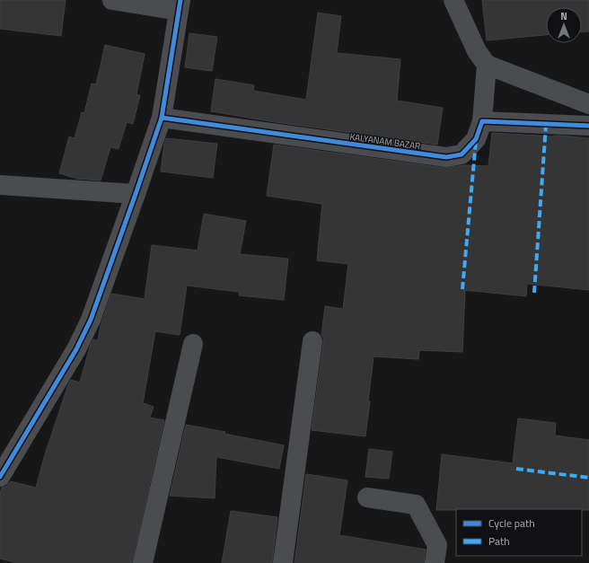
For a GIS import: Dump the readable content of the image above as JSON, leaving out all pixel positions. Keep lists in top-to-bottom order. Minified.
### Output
{"streets":{"street":["KALYANAM BAZAR"]},"legend":["Cycle path","Path"],"north":"top"}
